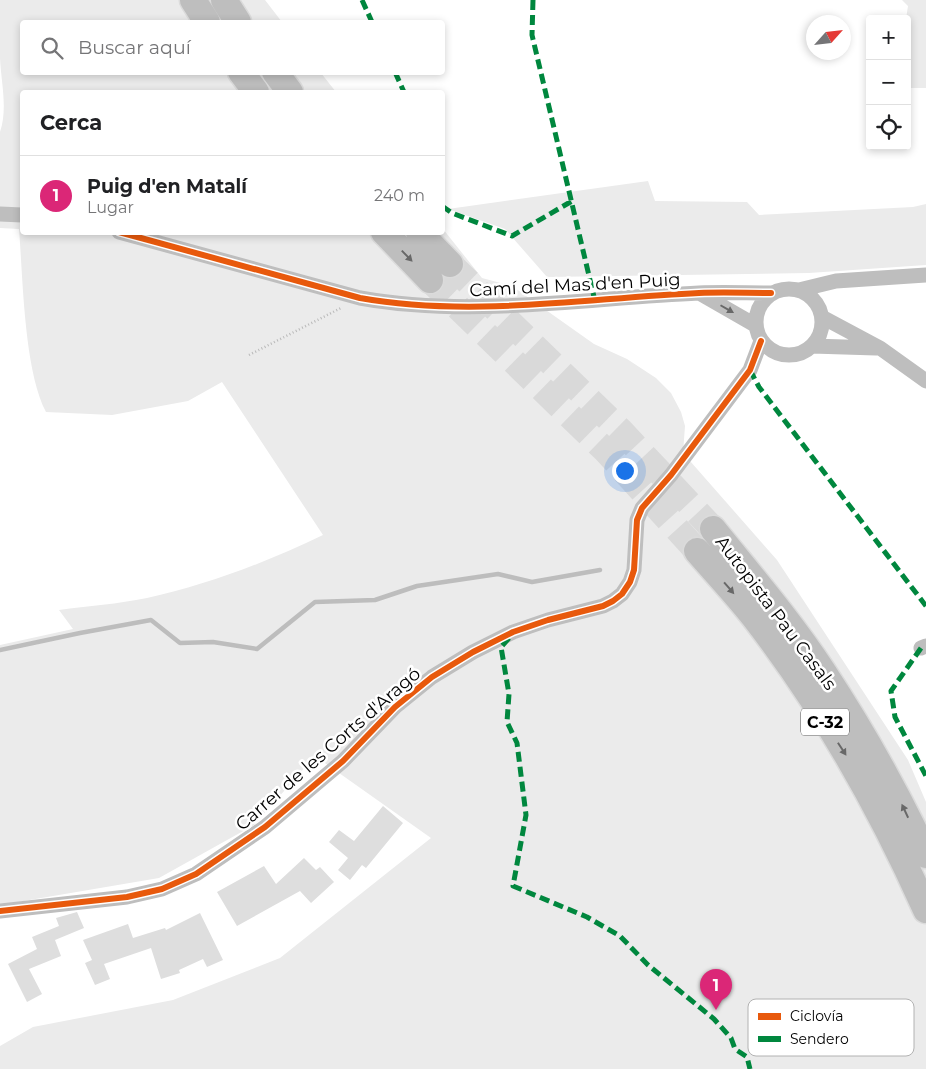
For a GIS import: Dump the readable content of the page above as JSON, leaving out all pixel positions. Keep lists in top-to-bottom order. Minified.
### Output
{"streets":{"highway":["Autopista Pau Casals","C-32"],"street":["Camí del Mas d'en Puig","Carrer de les Corts d'Aragó"]},"legend":["Ciclovía","Sendero"],"north":"top right","page":{"map_buttons":["+","−"],"search":"Buscar aquí","heading":"Cerca","list":[{"mark":"1","name":"Puig d'en Matalí","note":"Lugar","value":"240 m"}],"pins":"1"}}
